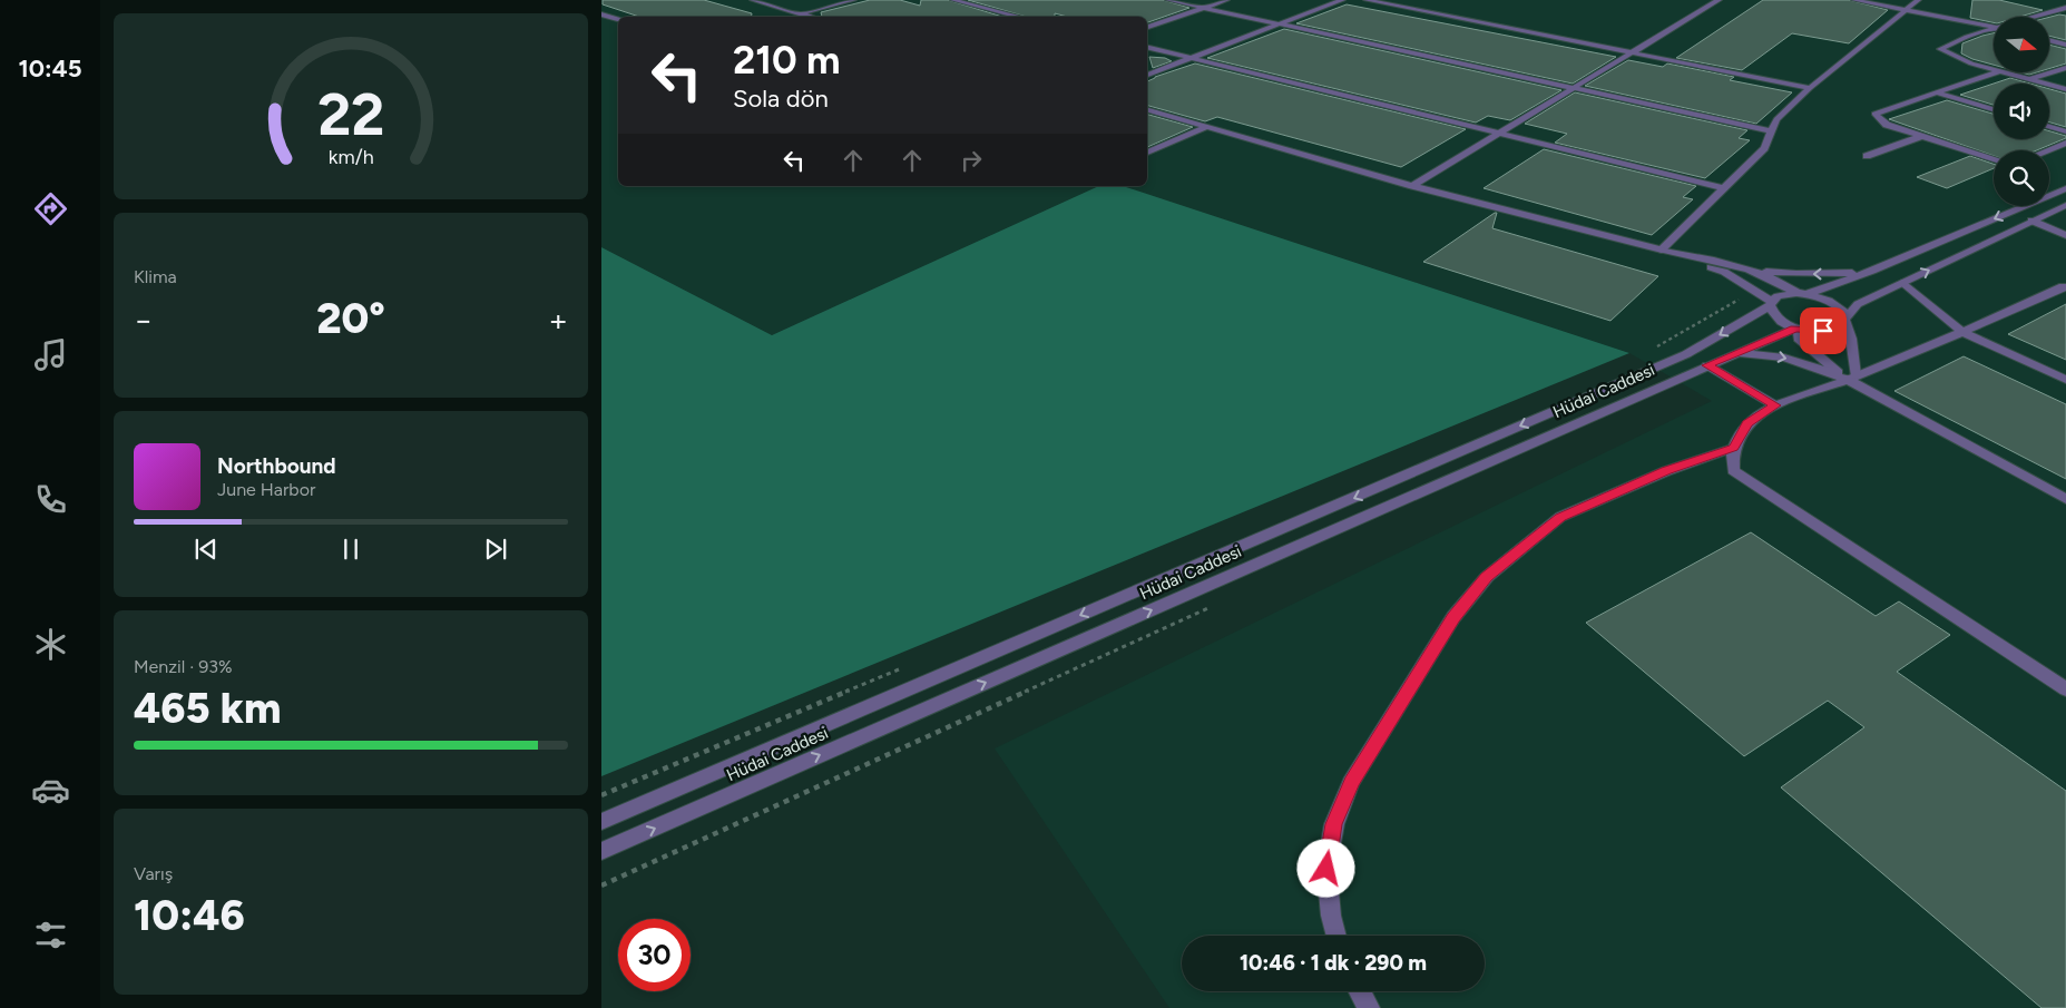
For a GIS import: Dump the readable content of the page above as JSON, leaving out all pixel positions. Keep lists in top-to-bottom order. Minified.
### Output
{"streets":{"street":["Hüdai Caddesi"]},"north":"right","page":{"tabs":"10:45","turn":["210 m","Sola dön"],"tile":["Klima",["Menzil · 93%","465 km"],["Varış","10:46"]],"heat":["−","20°","+"],"song":["Northbound","June Harbor"],"limit":"30","trip":"10:46 · 1 dk · 290 m","gauge":["22","km/h"]}}
